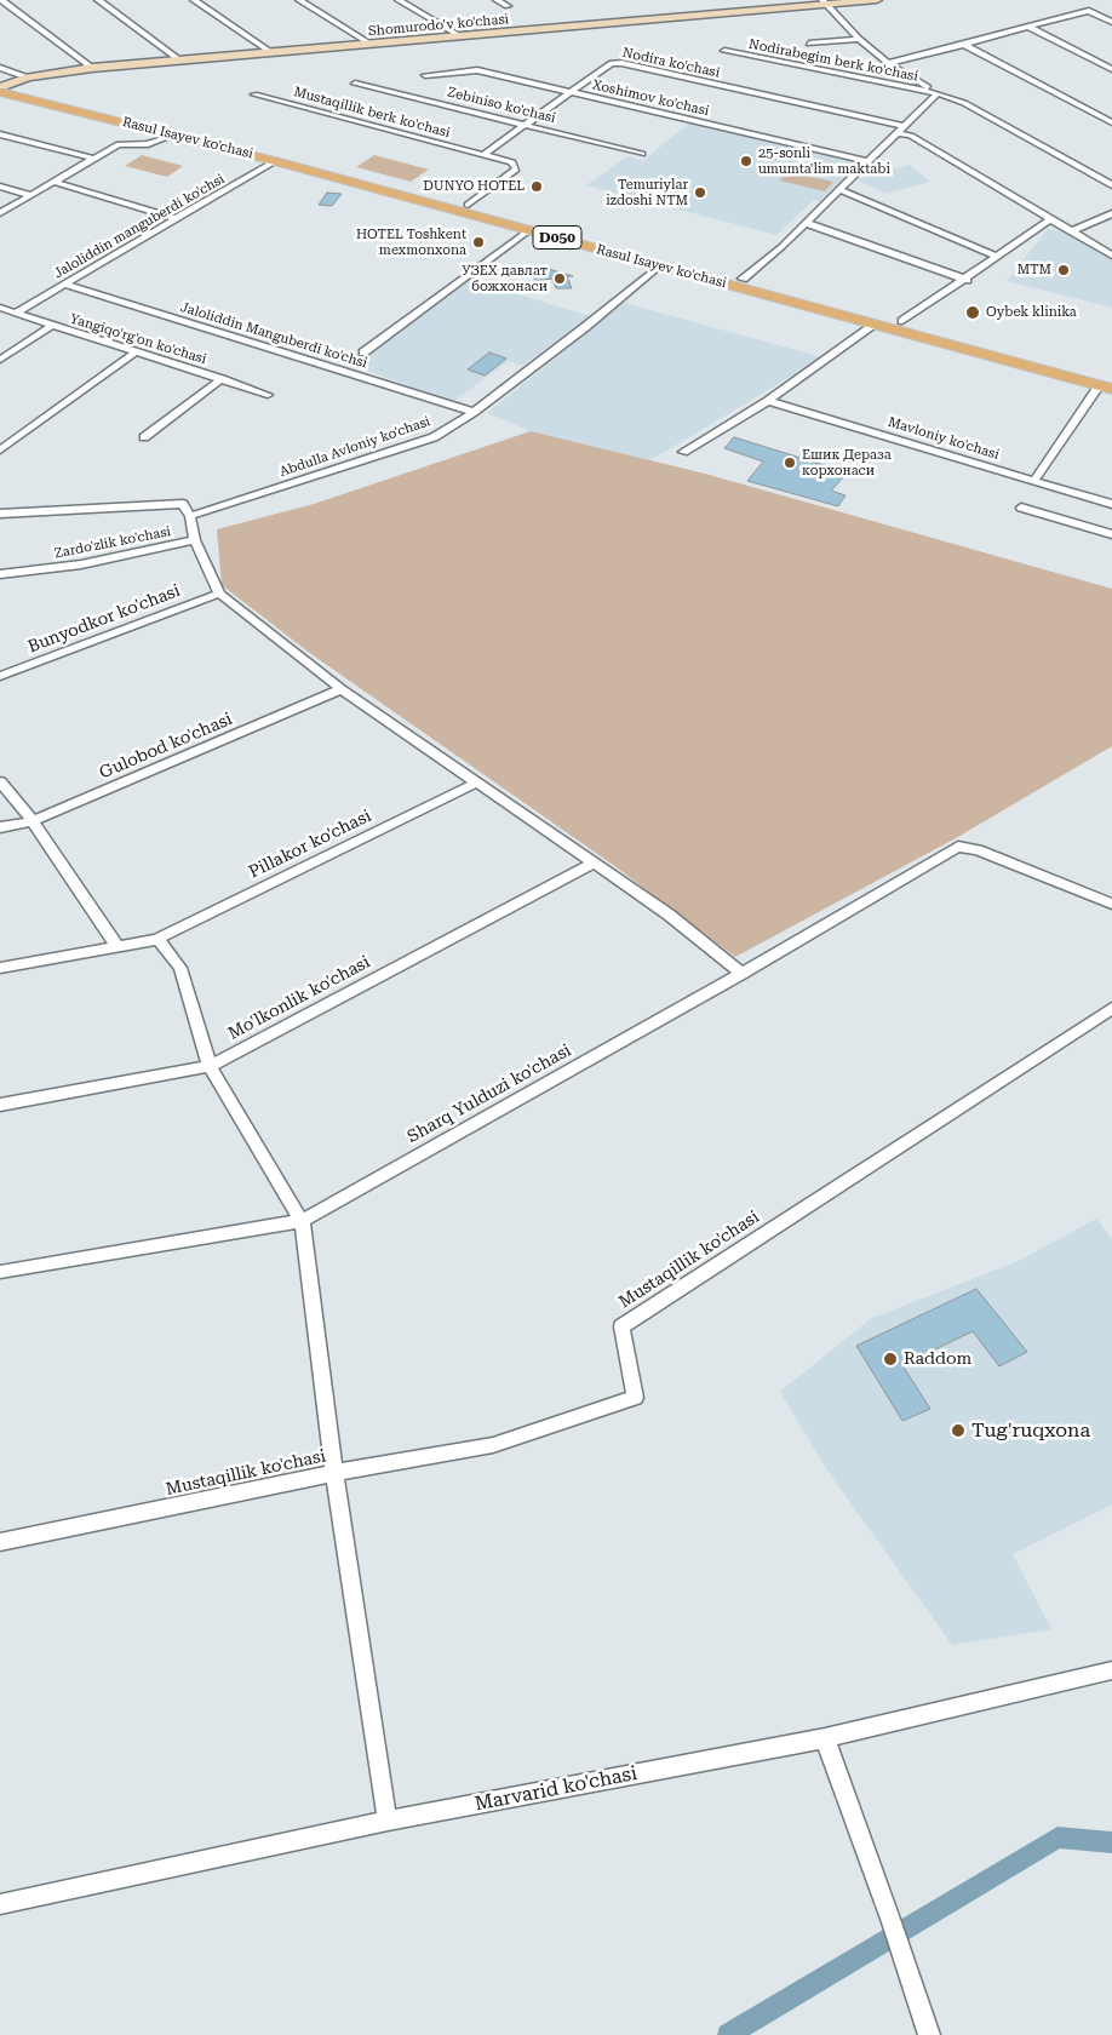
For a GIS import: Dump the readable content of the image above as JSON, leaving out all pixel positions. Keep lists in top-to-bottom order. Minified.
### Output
{"streets":{"main road":["Rasul Isayev ko'chasi","D050"],"street":["Shomurodo'v ko'chasi","Nodirabegim berk ko'chasi","Nodira ko'chasi","Xoshimov ko'chasi","Zebiniso ko'chasi","Mustaqillik berk ko'chasi","Jaloliddin manguberdi ko'chsi","Jaloliddin Manguberdi ko'chsi","Yangiqo'rg'on ko'chasi","Mavloniy ko'chasi","Abdulla Avloniy ko'chasi","Zardo'zlik ko'chasi","Bunyodkor ko'chasi","Gulobod ko'chasi","Pillakor ko'chasi","Mo'lkonlik ko'chasi","Sharq Yulduzi ko'chasi","Mustaqillik ko'chasi","Marvarid ko'chasi"]},"crossings":[["Shomurodo'v ko'chasi","Rasul Isayev ko'chasi"],["Nodira ko'chasi","Xoshimov ko'chasi"],["Nodira ko'chasi","Zebiniso ko'chasi"],["Nodira ko'chasi","Mustaqillik berk ko'chasi"],["Rasul Isayev ko'chasi","Jaloliddin manguberdi ko'chsi"],["Rasul Isayev ko'chasi","Abdulla Avloniy ko'chasi"],["Jaloliddin manguberdi ko'chsi","Jaloliddin Manguberdi ko'chsi"],["Jaloliddin manguberdi ko'chsi","Yangiqo'rg'on ko'chasi"],["Jaloliddin Manguberdi ko'chsi","Abdulla Avloniy ko'chasi"]],"places":["25-sonli umumta'lim maktabi","DUNYO HOTEL","Temuriylar izdoshi NTM","HOTEL Toshkent mexmonxona","MTM","УЗЕХ давлат божхонаси","Oybek klinika","Ешик Дераза корхонаси","Raddom","Tug'ruqxona"]}
